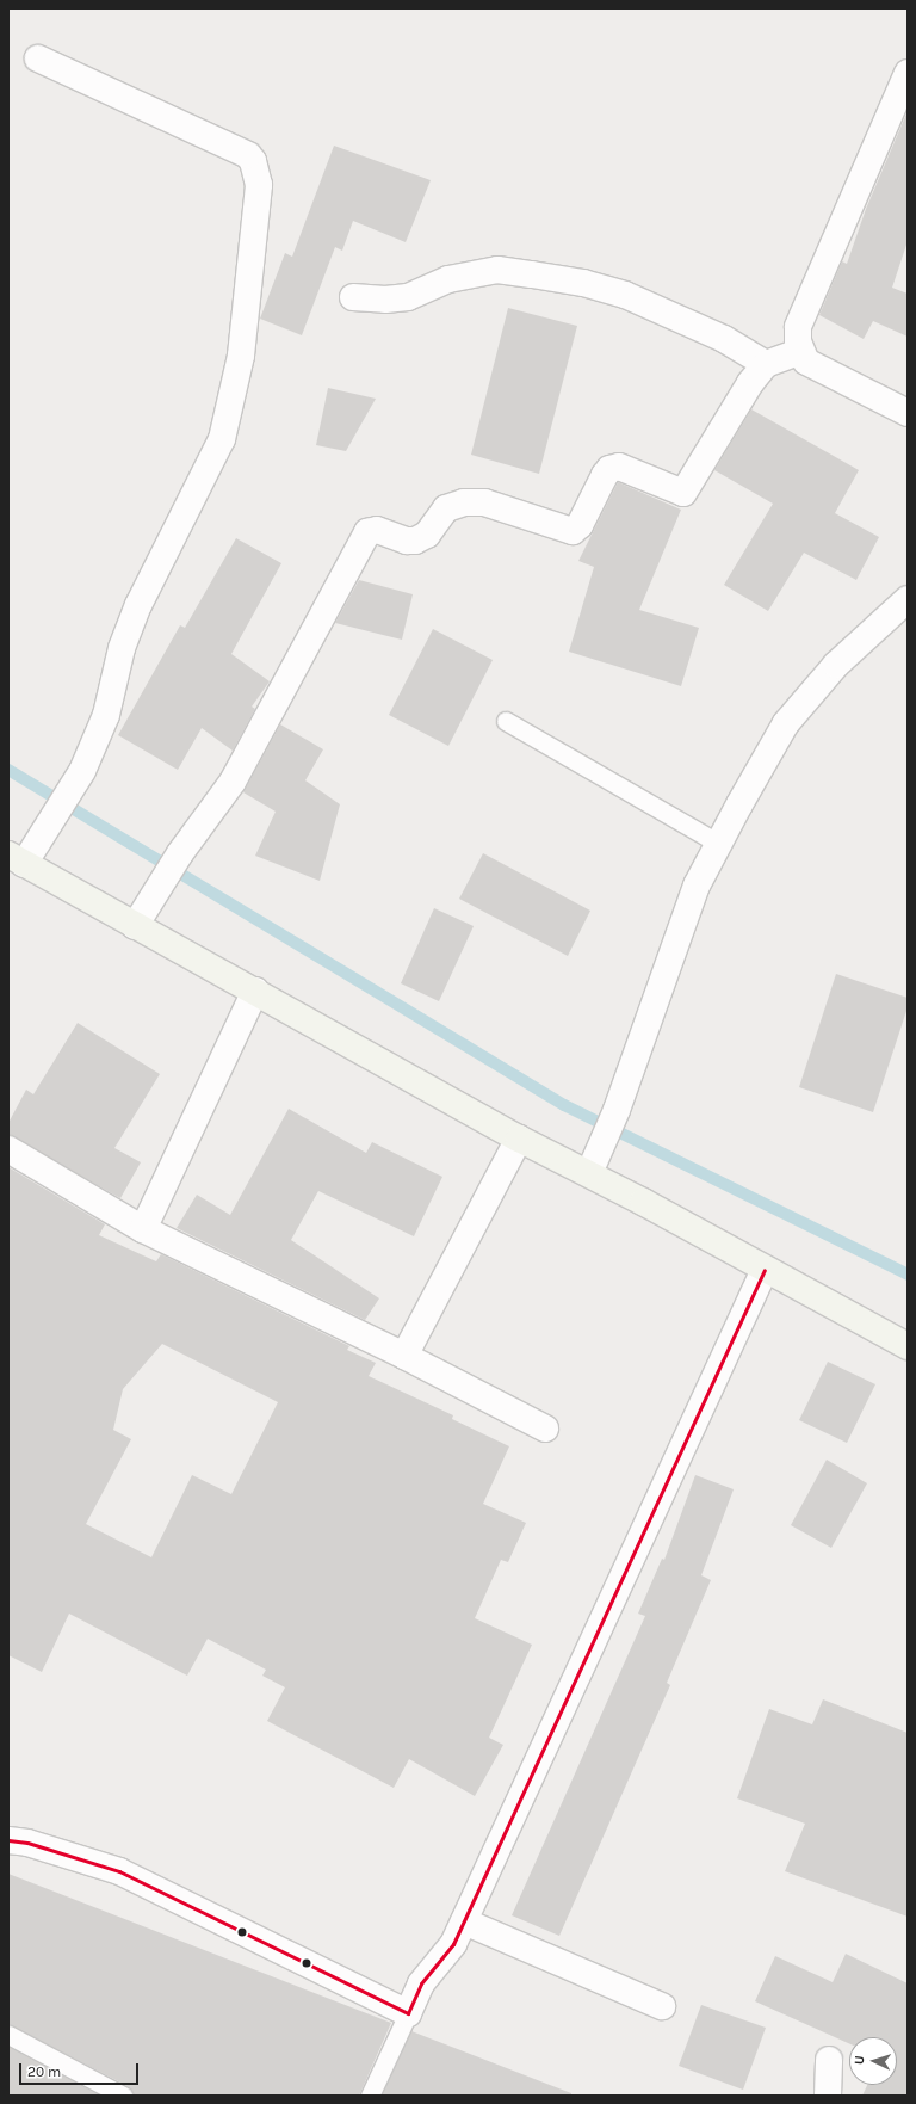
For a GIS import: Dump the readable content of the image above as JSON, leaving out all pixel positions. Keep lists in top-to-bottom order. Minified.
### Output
{"scale_bar":"20 m","north":"left"}
